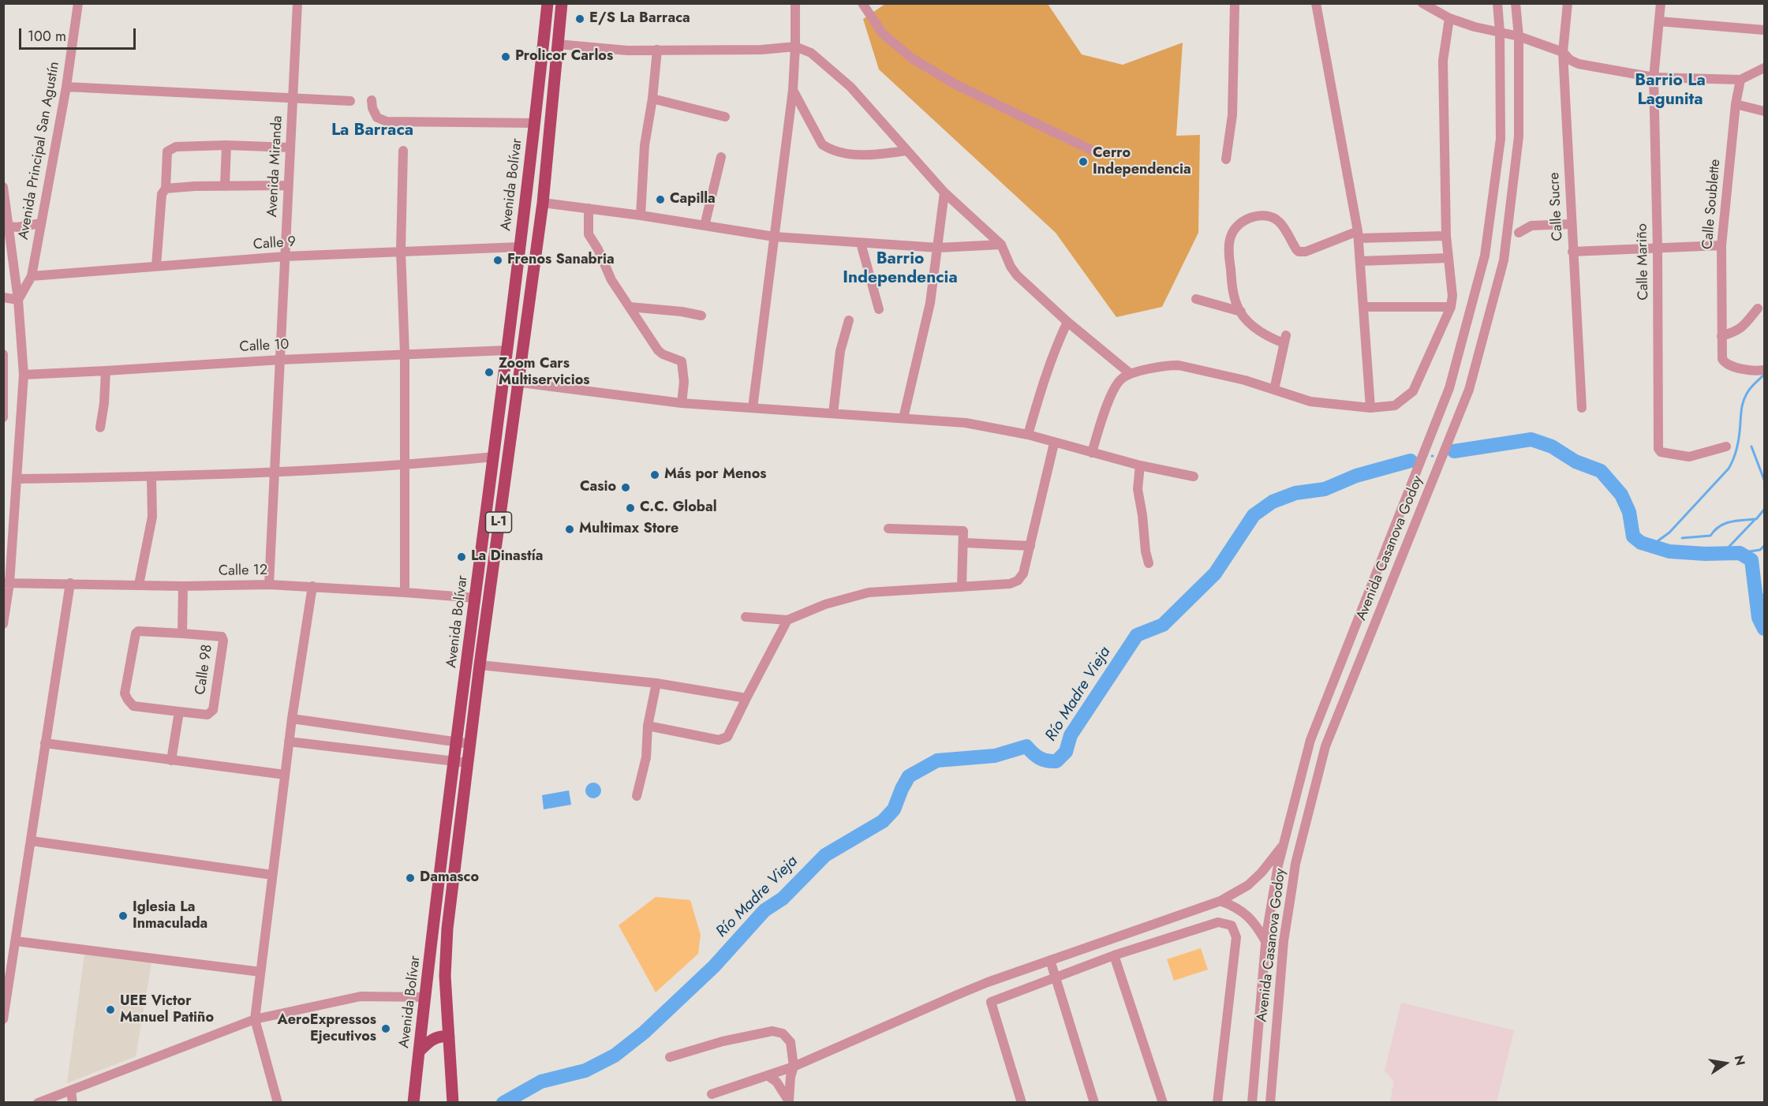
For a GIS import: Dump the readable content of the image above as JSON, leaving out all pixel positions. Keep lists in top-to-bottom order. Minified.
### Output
{"streets":{"main road":["Avenida Bolívar","L-1"],"street":["Avenida Principal San Agustín","Avenida Miranda","Calle Soublette","Calle Sucre","Calle 9","Calle Mariño","Calle 10","Avenida Casanova Godoy","Calle 12","Calle 98"]},"crossings":[["Avenida Principal San Agustín","Calle 9"],["Avenida Miranda","Calle 9"],["Avenida Miranda","Calle 10"],["Avenida Miranda","Calle 12"],["Avenida Bolívar","Calle 9"],["Avenida Bolívar","Calle 10"],["Avenida Bolívar","Calle 12"],["Calle 12","Calle 98"]],"districts":["Barrio La Lagunita","La Barraca","Barrio Independencia"],"water":["Río Madre Vieja"],"places":["E/S La Barraca","Prolicor Carlos","Cerro Independencia","Capilla","Frenos Sanabria","Zoom Cars Multiservicios","Más por Menos","Casio","C.C. Global","Multimax Store","La Dinastía","Damasco","Iglesia La Inmaculada","UEE Victor Manuel Patiño","AeroExpressos Ejecutivos"],"scale_bar":"100 m","north":"right"}
